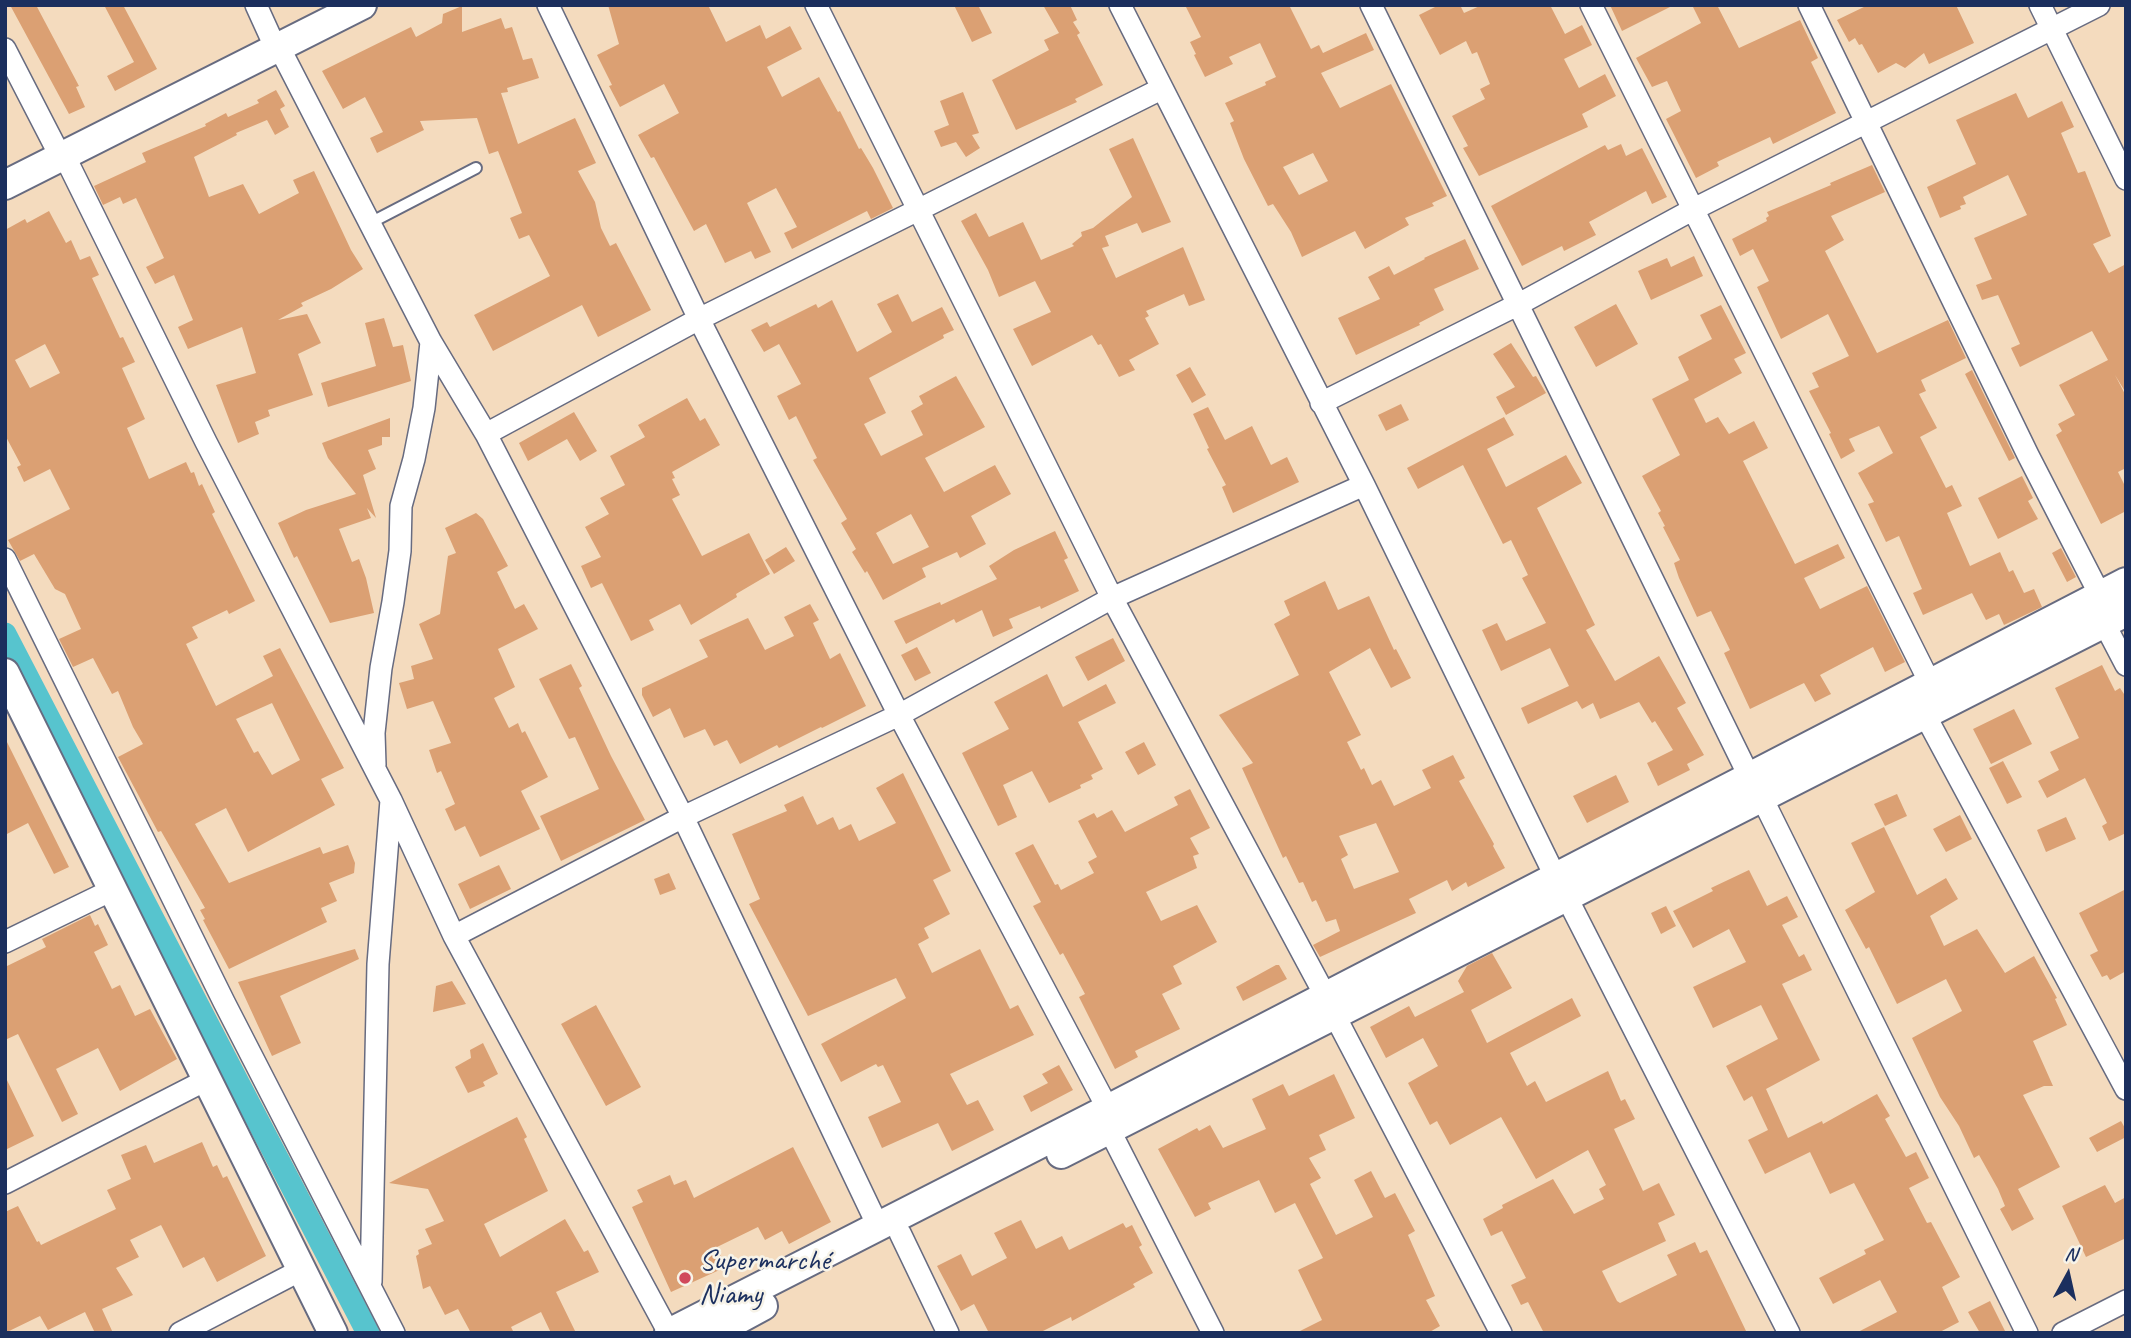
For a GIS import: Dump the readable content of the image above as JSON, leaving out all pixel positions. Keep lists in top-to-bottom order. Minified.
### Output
{"places":["Supermarché Niamy"],"north":"top"}
